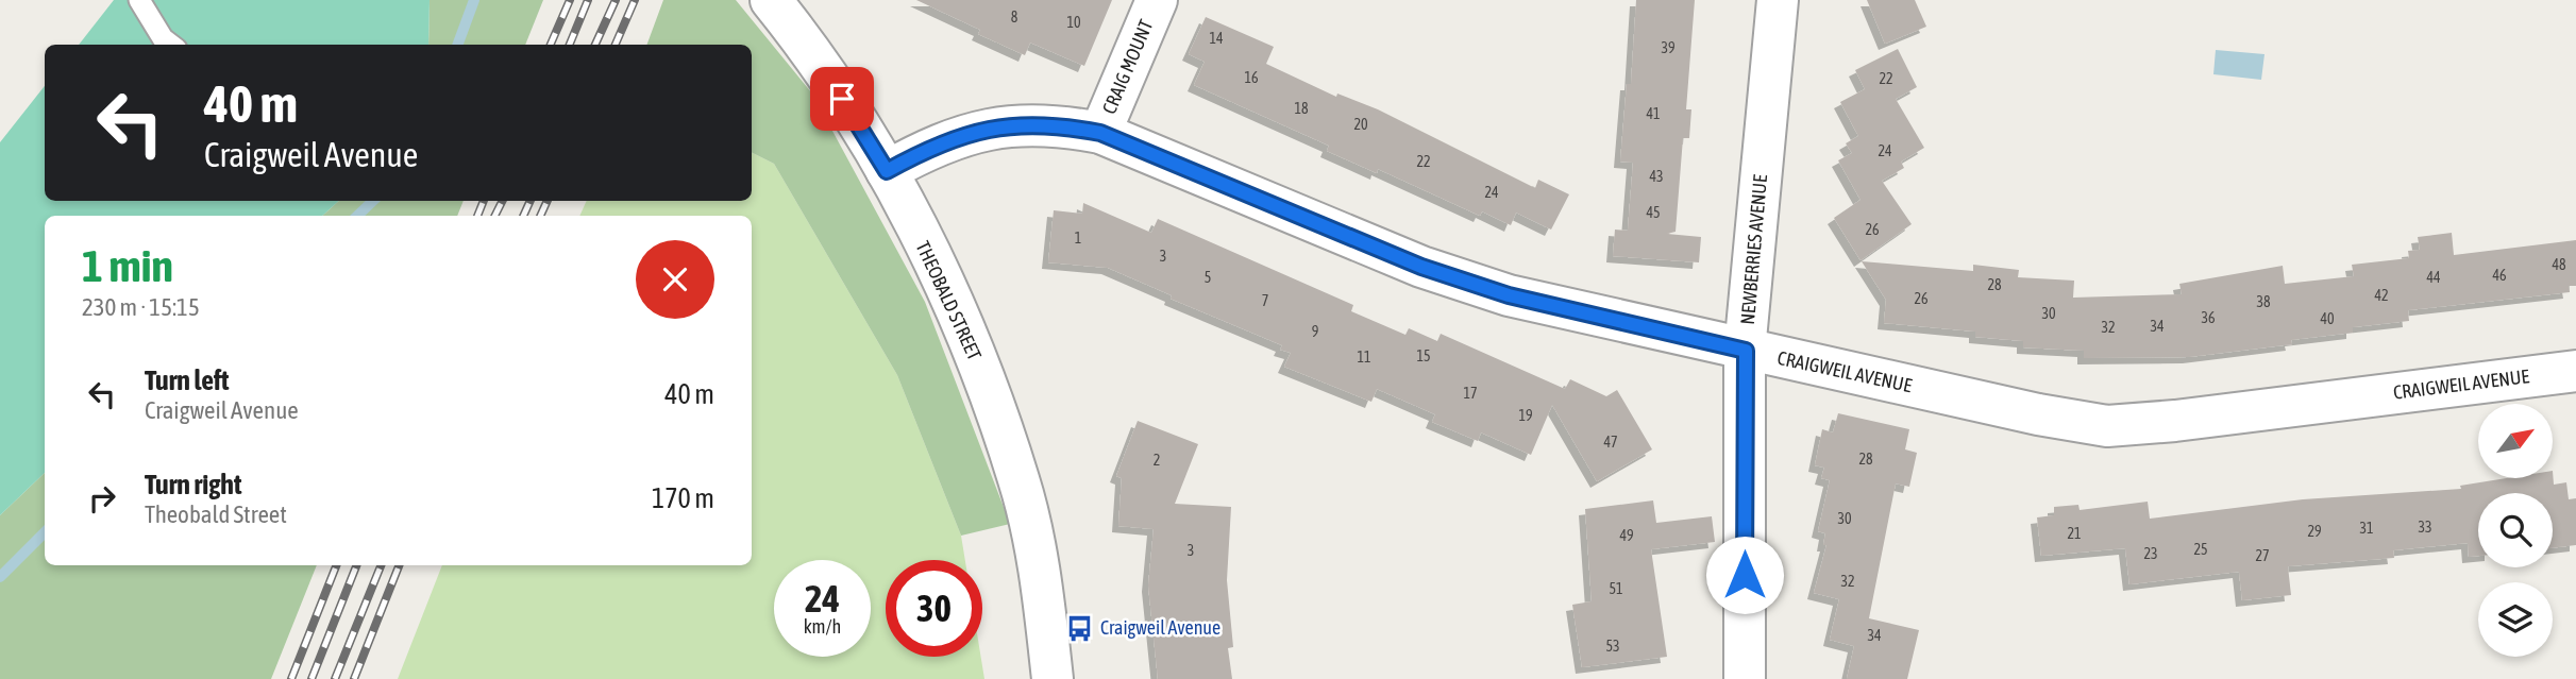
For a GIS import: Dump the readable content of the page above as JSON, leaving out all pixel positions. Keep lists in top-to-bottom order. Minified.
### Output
{"streets":{"street":["CRAIG MOUNT","NEWBERRIES AVENUE","THEOBALD STREET","CRAIGWEIL AVENUE"]},"crossings":[["CRAIG MOUNT","CRAIGWEIL AVENUE"],["NEWBERRIES AVENUE","CRAIGWEIL AVENUE"],["THEOBALD STREET","CRAIGWEIL AVENUE"]],"places":{"bus stop":["Craigweil Avenue"]},"house_numbers":["8","10","14","39","16","22","18","41","20","24","22","43","24","45","26","1","3","48","46","5","44","28","42","26","7","38","30","36","40","34","32","9","15","11","17","19","47","28","2","30","33","31","29","21","49","25","3","23","27","32","51","34","53"],"north":"top right","page":{"turn":["40 m","Craigweil Avenue"],"heading":["1 min","230 m · 15:15"],"list":[{"name":"Turn left","note":"Craigweil Avenue","value":"40 m"},{"name":"Turn right","note":"Theobald Street","value":"170 m"}],"speed":"24 km/h","limit":"30"}}
